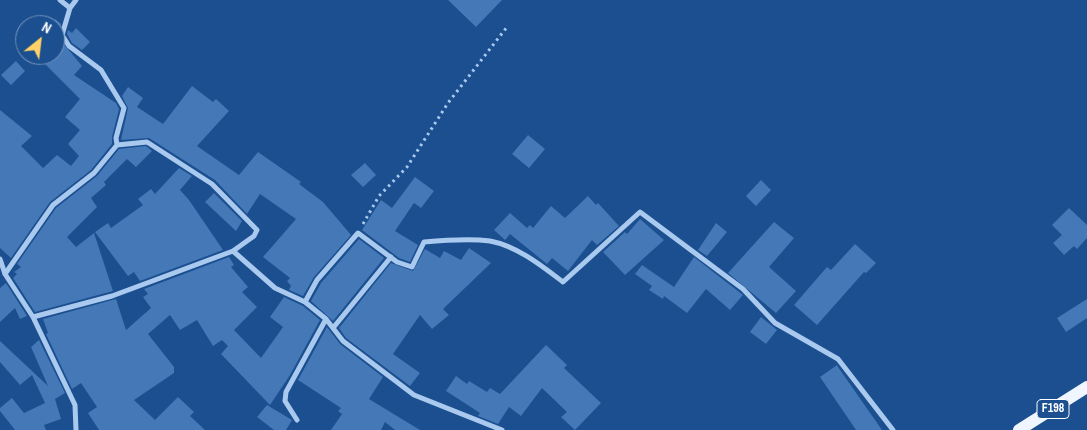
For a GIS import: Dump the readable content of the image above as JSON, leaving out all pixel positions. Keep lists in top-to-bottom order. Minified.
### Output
{"streets":{"main road":["F198"]},"north":"top right"}
